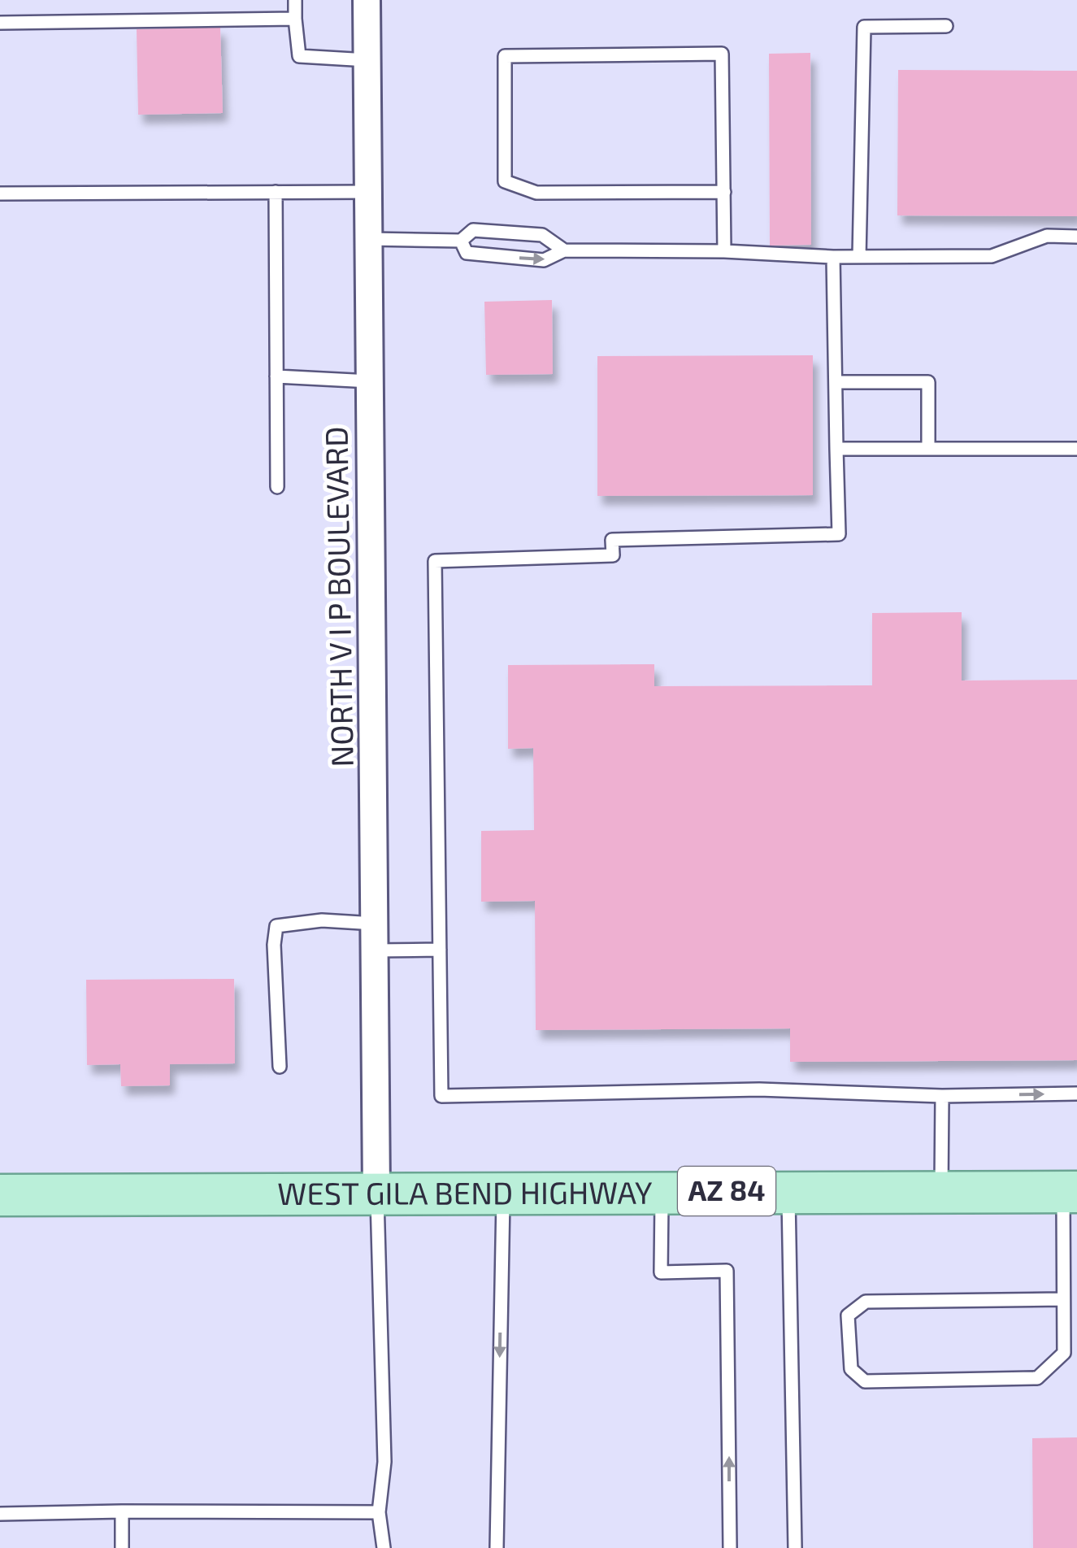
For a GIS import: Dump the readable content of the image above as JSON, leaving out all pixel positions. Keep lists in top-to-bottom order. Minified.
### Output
{"streets":{"main road":["AZ 84","WEST GILA BEND HIGHWAY"],"street":["NORTH V I P BOULEVARD"]},"crossings":[["NORTH V I P BOULEVARD","WEST GILA BEND HIGHWAY"]]}
